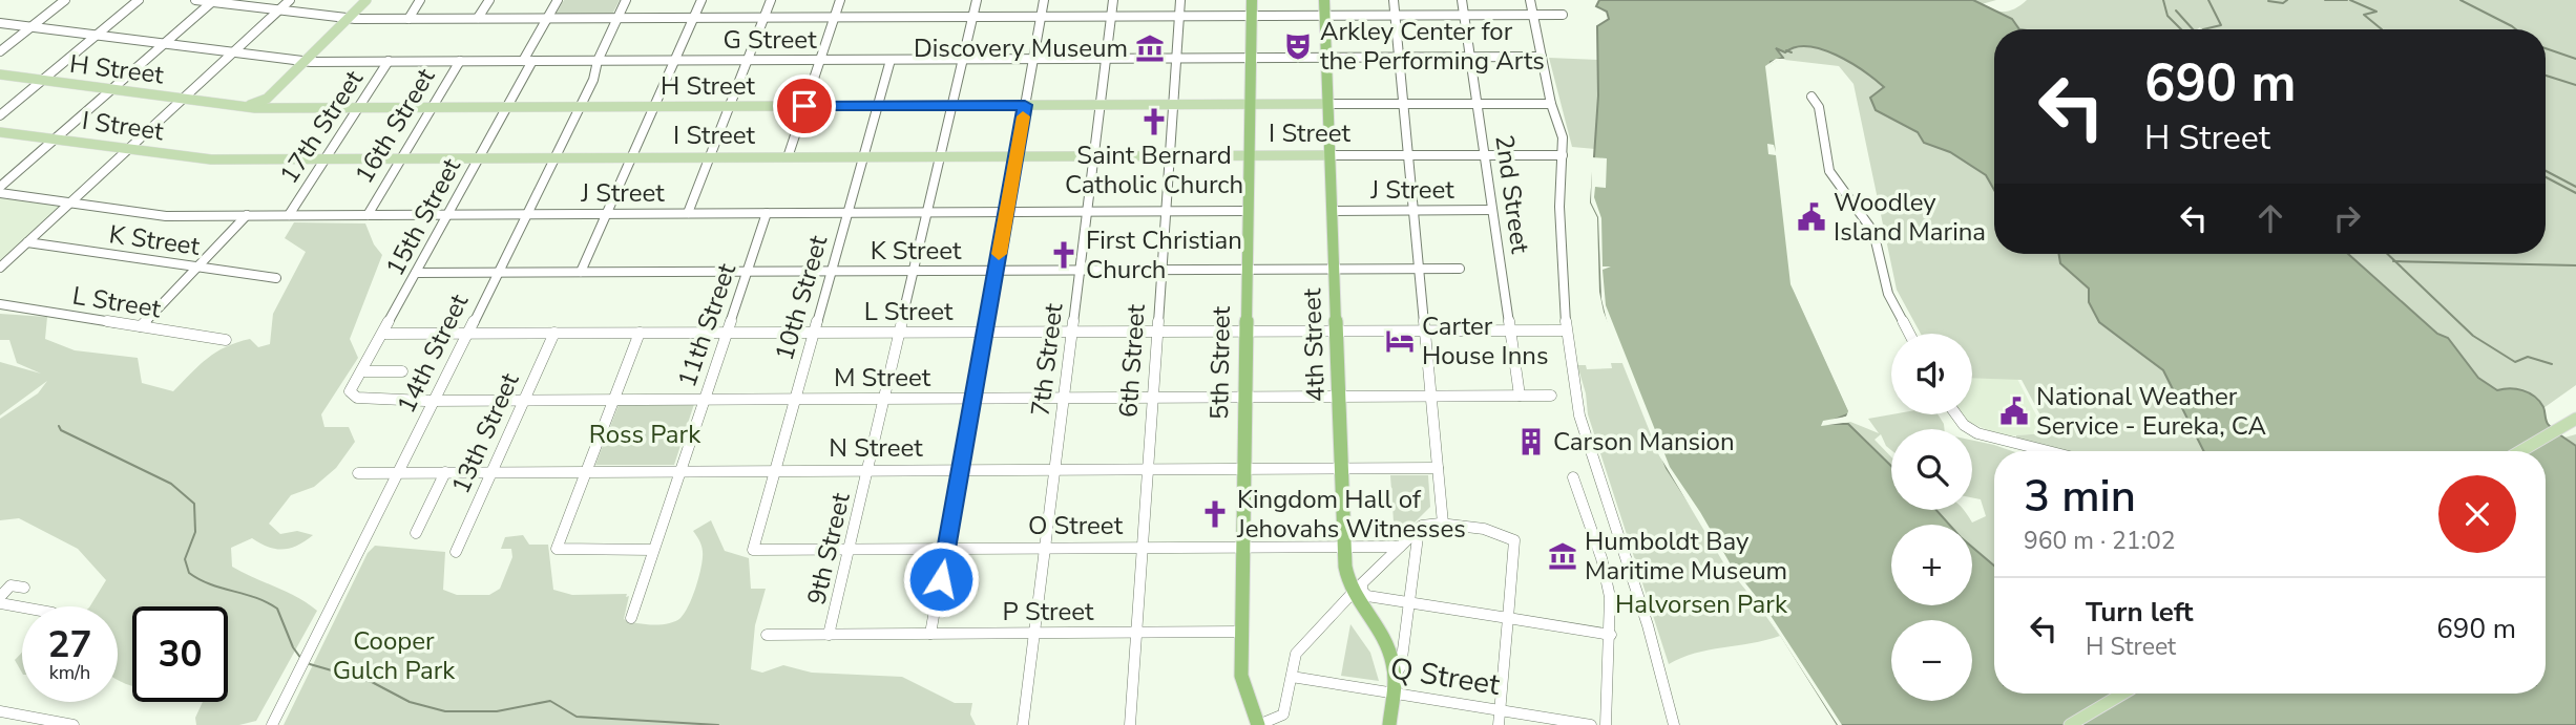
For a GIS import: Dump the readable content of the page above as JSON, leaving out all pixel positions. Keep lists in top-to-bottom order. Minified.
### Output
{"streets":{"highway":["4th Street","5th Street"],"main road":["H Street","I Street"],"street":["G Street","16th Street","17th Street","J Street","2nd Street","15th Street","K Street","10th Street","L Street","11th Street","14th Street","7th Street","6th Street","M Street","13th Street","N Street","O Street","9th Street","P Street","Q Street"]},"crossings":[["G Street","16th Street"],["G Street","17th Street"],["G Street","2nd Street"],["G Street","15th Street"],["G Street","10th Street"],["G Street","4th Street"],["G Street","14th Street"],["G Street","7th Street"],["G Street","6th Street"],["G Street","5th Street"],["G Street","9th Street"],["H Street","16th Street"],["H Street","17th Street"],["H Street","2nd Street"],["H Street","15th Street"],["H Street","10th Street"],["H Street","4th Street"],["H Street","14th Street"],["H Street","7th Street"],["H Street","6th Street"],["H Street","5th Street"],["H Street","9th Street"],["I Street","16th Street"],["I Street","17th Street"],["I Street","2nd Street"],["I Street","15th Street"],["I Street","10th Street"],["I Street","4th Street"],["I Street","14th Street"],["I Street","7th Street"],["I Street","6th Street"],["I Street","5th Street"],["I Street","9th Street"],["16th Street","J Street"],["17th Street","J Street"],["J Street","2nd Street"],["J Street","15th Street"],["J Street","10th Street"],["J Street","11th Street"],["J Street","4th Street"],["J Street","14th Street"],["J Street","7th Street"],["J Street","6th Street"],["J Street","5th Street"],["J Street","9th Street"],["2nd Street","L Street"],["2nd Street","M Street"],["15th Street","K Street"],["15th Street","L Street"],["15th Street","M Street"],["K Street","10th Street"],["K Street","11th Street"],["K Street","4th Street"],["K Street","14th Street"],["K Street","7th Street"],["K Street","6th Street"],["K Street","5th Street"],["K Street","9th Street"],["10th Street","L Street"],["10th Street","M Street"],["10th Street","N Street"],["10th Street","O Street"],["L Street","11th Street"],["L Street","4th Street"],["L Street","14th Street"],["L Street","7th Street"],["L Street","6th Street"],["L Street","5th Street"],["L Street","13th Street"],["L Street","9th Street"],["11th Street","M Street"],["11th Street","N Street"],["4th Street","M Street"],["4th Street","N Street"],["4th Street","O Street"],["4th Street","Q Street"],["14th Street","M Street"],["14th Street","N Street"],["7th Street","M Street"],["7th Street","N Street"],["7th Street","O Street"],["7th Street","P Street"],["6th Street","M Street"],["6th Street","N Street"],["6th Street","O Street"],["6th Street","P Street"],["5th Street","M Street"],["5th Street","N Street"],["5th Street","O Street"],["5th Street","P Street"],["5th Street","Q Street"],["M Street","13th Street"],["M Street","9th Street"],["13th Street","N Street"],["N Street","9th Street"],["O Street","9th Street"],["9th Street","P Street"]],"parks":["Ross Park","Halvorsen Park","Cooper Gulch Park"],"places":{"theatre":["Arkley Center for the Performing Arts"],"museum":["Discovery Museum","Humboldt Bay Maritime Museum"],"church":["Saint Bernard Catholic Church","First Christian Church","Kingdom Hall of Jehovahs Witnesses"],"public building":["Woodley Island Marina","National Weather Service - Eureka, CA"],"hotel":["Carter House Inns"],"building":["Carson Mansion"]},"page":{"turn":["690 m","H Street"],"map_buttons":["+","−"],"heading":["3 min","960 m · 21:02"],"list":[{"name":"Turn left","note":"H Street","value":"690 m"}],"speed":"27 km/h","limit":"30"}}
